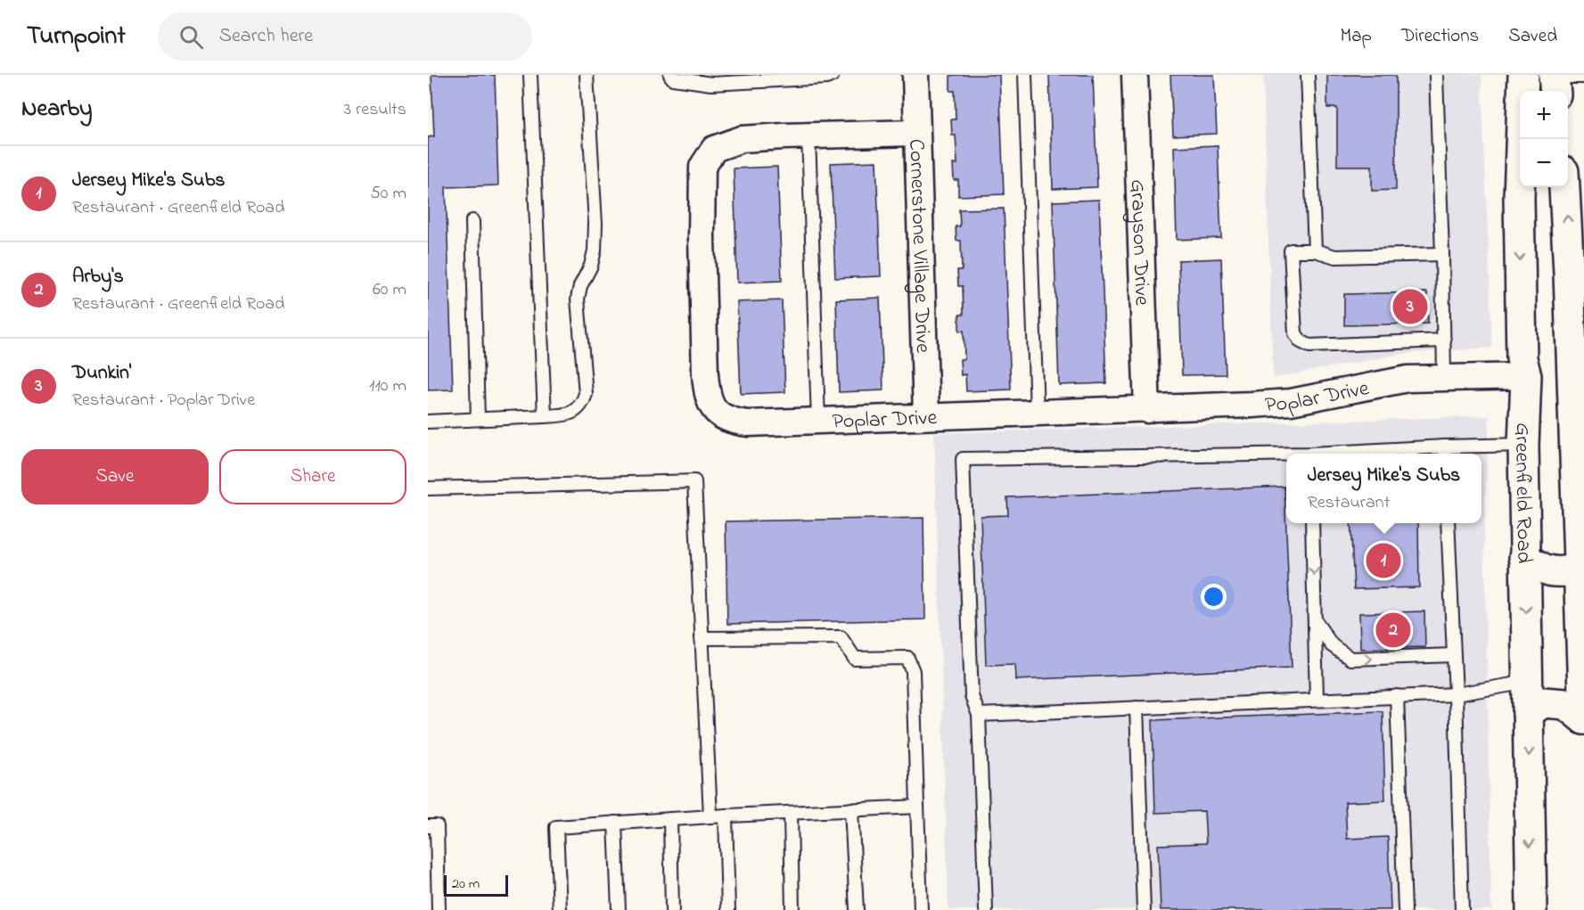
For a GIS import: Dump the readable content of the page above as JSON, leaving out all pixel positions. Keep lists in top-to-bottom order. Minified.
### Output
{"streets":{"main road":["Greenfield Road"],"street":["Grayson Drive","Cornerstone Village Drive","Poplar Drive"]},"crossings":[["Grayson Drive","Poplar Drive"],["Cornerstone Village Drive","Poplar Drive"],["Poplar Drive","Greenfield Road"]],"scale_bar":"20 m","page":{"header":"Turnpoint","search":"Search here","nav":["Map","Directions","Saved"],"heading":["Nearby","3 results"],"map_buttons":["+","−"],"list":[{"mark":"1","name":"Jersey Mike's Subs","note":"Restaurant · Greenfield Road","value":"50 m"},{"mark":"2","name":"Arby's","note":"Restaurant · Greenfield Road","value":"60 m"},{"mark":"3","name":"Dunkin'","note":"Restaurant · Poplar Drive","value":"110 m"}],"pins":["3","1","2"],"buttons":["Save","Share"],"popup":["Jersey Mike's Subs","Restaurant"],"scale":"20 m"}}
